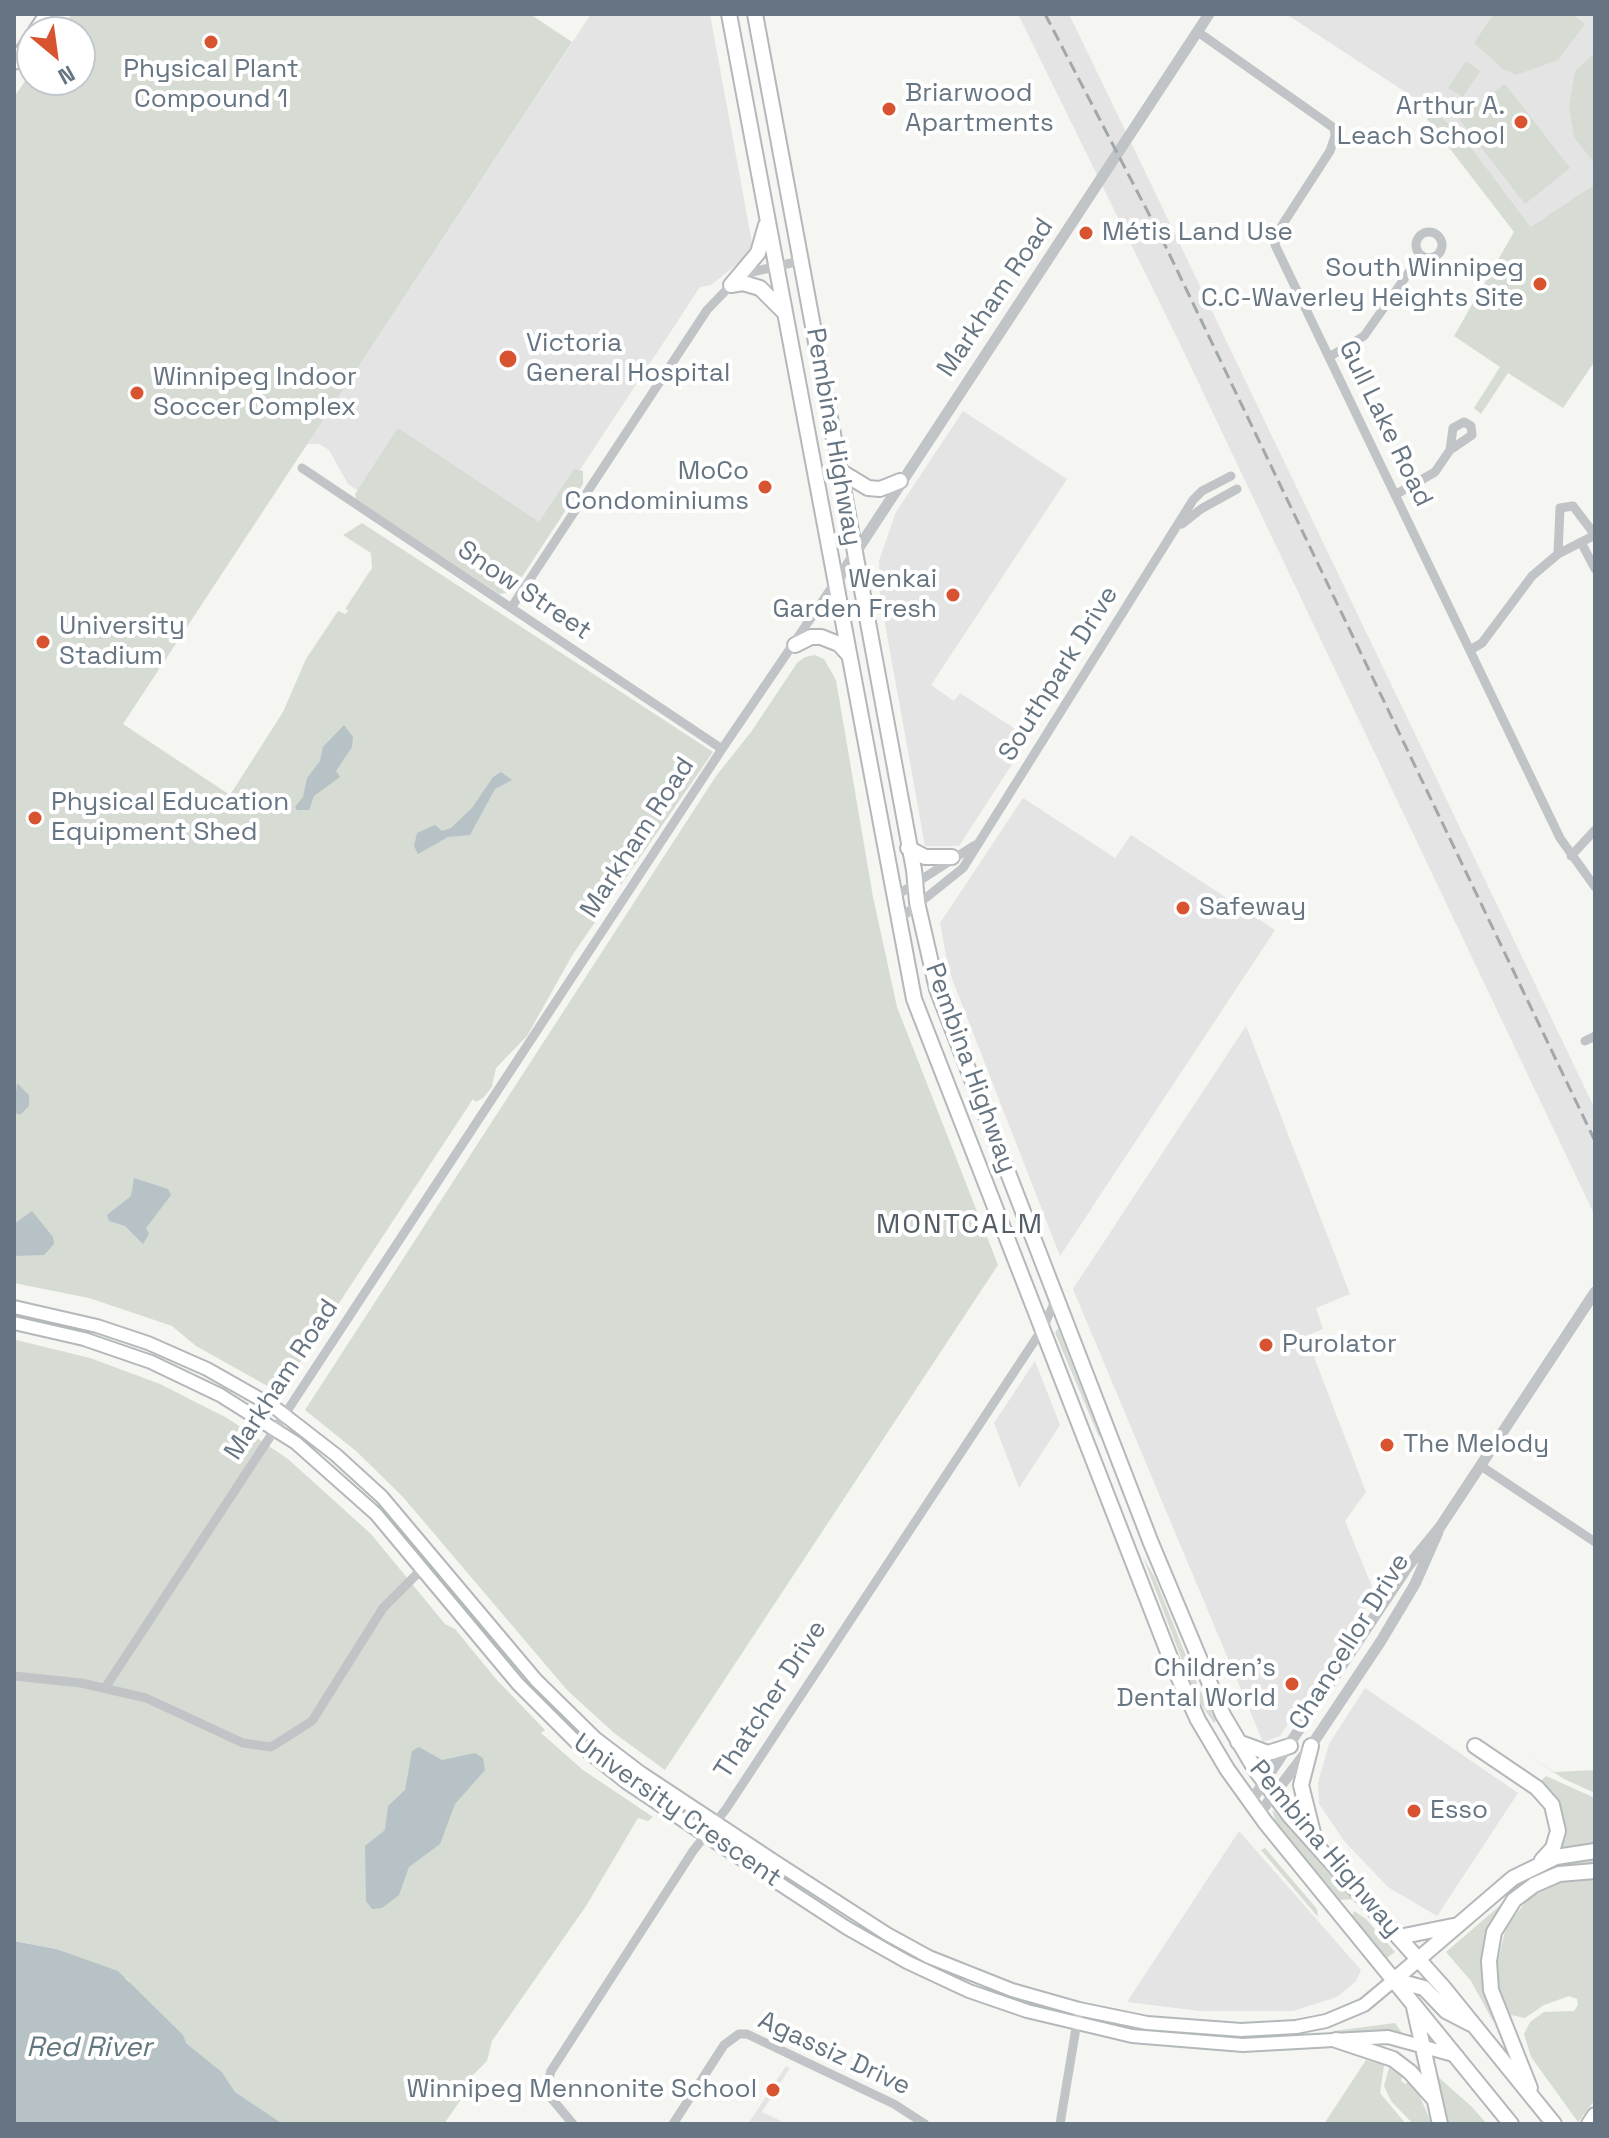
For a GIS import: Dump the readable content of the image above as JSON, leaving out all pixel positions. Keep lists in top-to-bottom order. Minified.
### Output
{"streets":{"main road":["Pembina Highway","University Crescent"],"street":["Markham Road","Gull Lake Road","Snow Street","Southpark Drive","Chancellor Drive","Thatcher Drive","Agassiz Drive"]},"crossings":[["Markham Road","Gull Lake Road"],["Markham Road","Pembina Highway"],["Markham Road","Snow Street"],["Markham Road","University Crescent"],["Pembina Highway","Southpark Drive"],["Pembina Highway","Chancellor Drive"],["Pembina Highway","Thatcher Drive"],["Pembina Highway","University Crescent"],["Thatcher Drive","University Crescent"]],"districts":["MONTCALM"],"water":["Red River"],"places":["Physical Plant Compound 1","Briarwood Apartments","Arthur A. Leach School","Métis Land Use","South Winnipeg C.C-Waverley Heights Site","Victoria General Hospital","Winnipeg Indoor Soccer Complex","MoCo Condominiums","Wenkai Garden Fresh","University Stadium","Physical Education Equipment Shed","Safeway","Purolator","The Melody","Children's Dental World","Esso","Winnipeg Mennonite School"],"north":"bottom right"}
